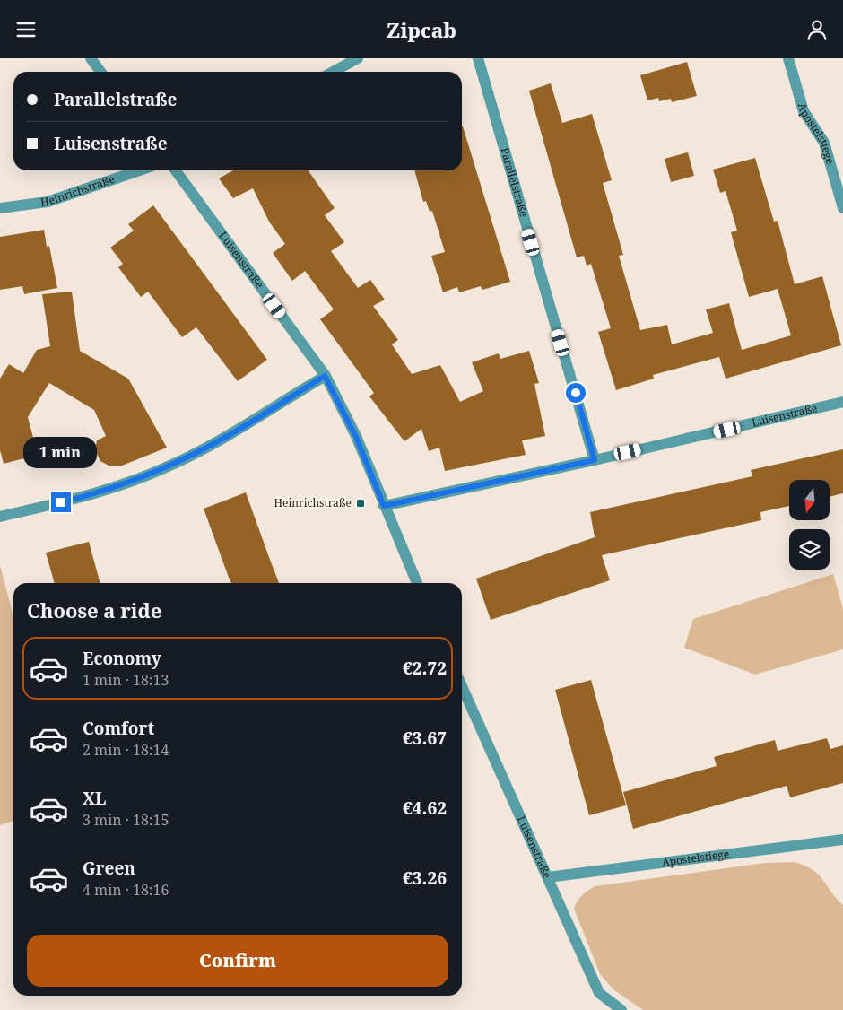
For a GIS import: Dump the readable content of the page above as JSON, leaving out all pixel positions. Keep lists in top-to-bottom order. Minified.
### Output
{"streets":{"street":["Apostelstiege","Parallelstraße","Heinrichstraße","Luisenstraße"]},"crossings":[["Apostelstiege","Luisenstraße"],["Parallelstraße","Luisenstraße"]],"places":{"transit":["Heinrichstraße"]},"north":"bottom","page":{"header":"Zipcab","banner":["Parallelstraße","Luisenstraße"],"bubble":"1 min","heading":"Choose a ride","list":[{"name":"Economy","note":"1 min · 18:13","value":"€2.72"},{"name":"Comfort","note":"2 min · 18:14","value":"€3.67"},{"name":"XL","note":"3 min · 18:15","value":"€4.62"},{"name":"Green","note":"4 min · 18:16","value":"€3.26"}],"buttons":"Confirm"}}
